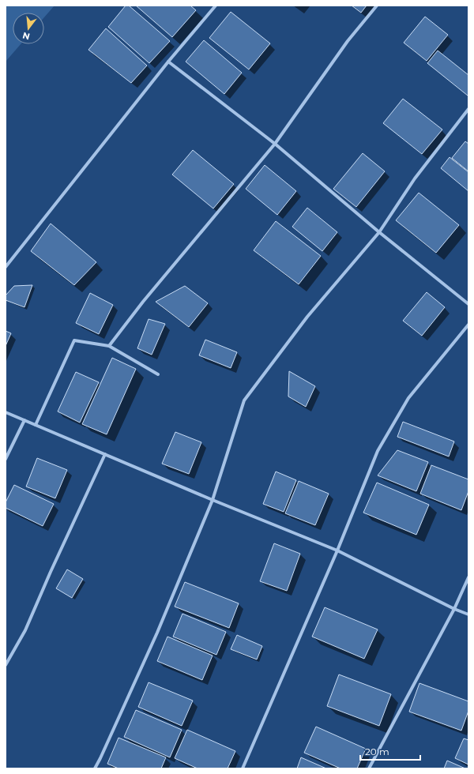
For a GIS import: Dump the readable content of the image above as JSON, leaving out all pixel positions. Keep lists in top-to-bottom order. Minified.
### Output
{"scale_bar":"20 m","north":"bottom"}
